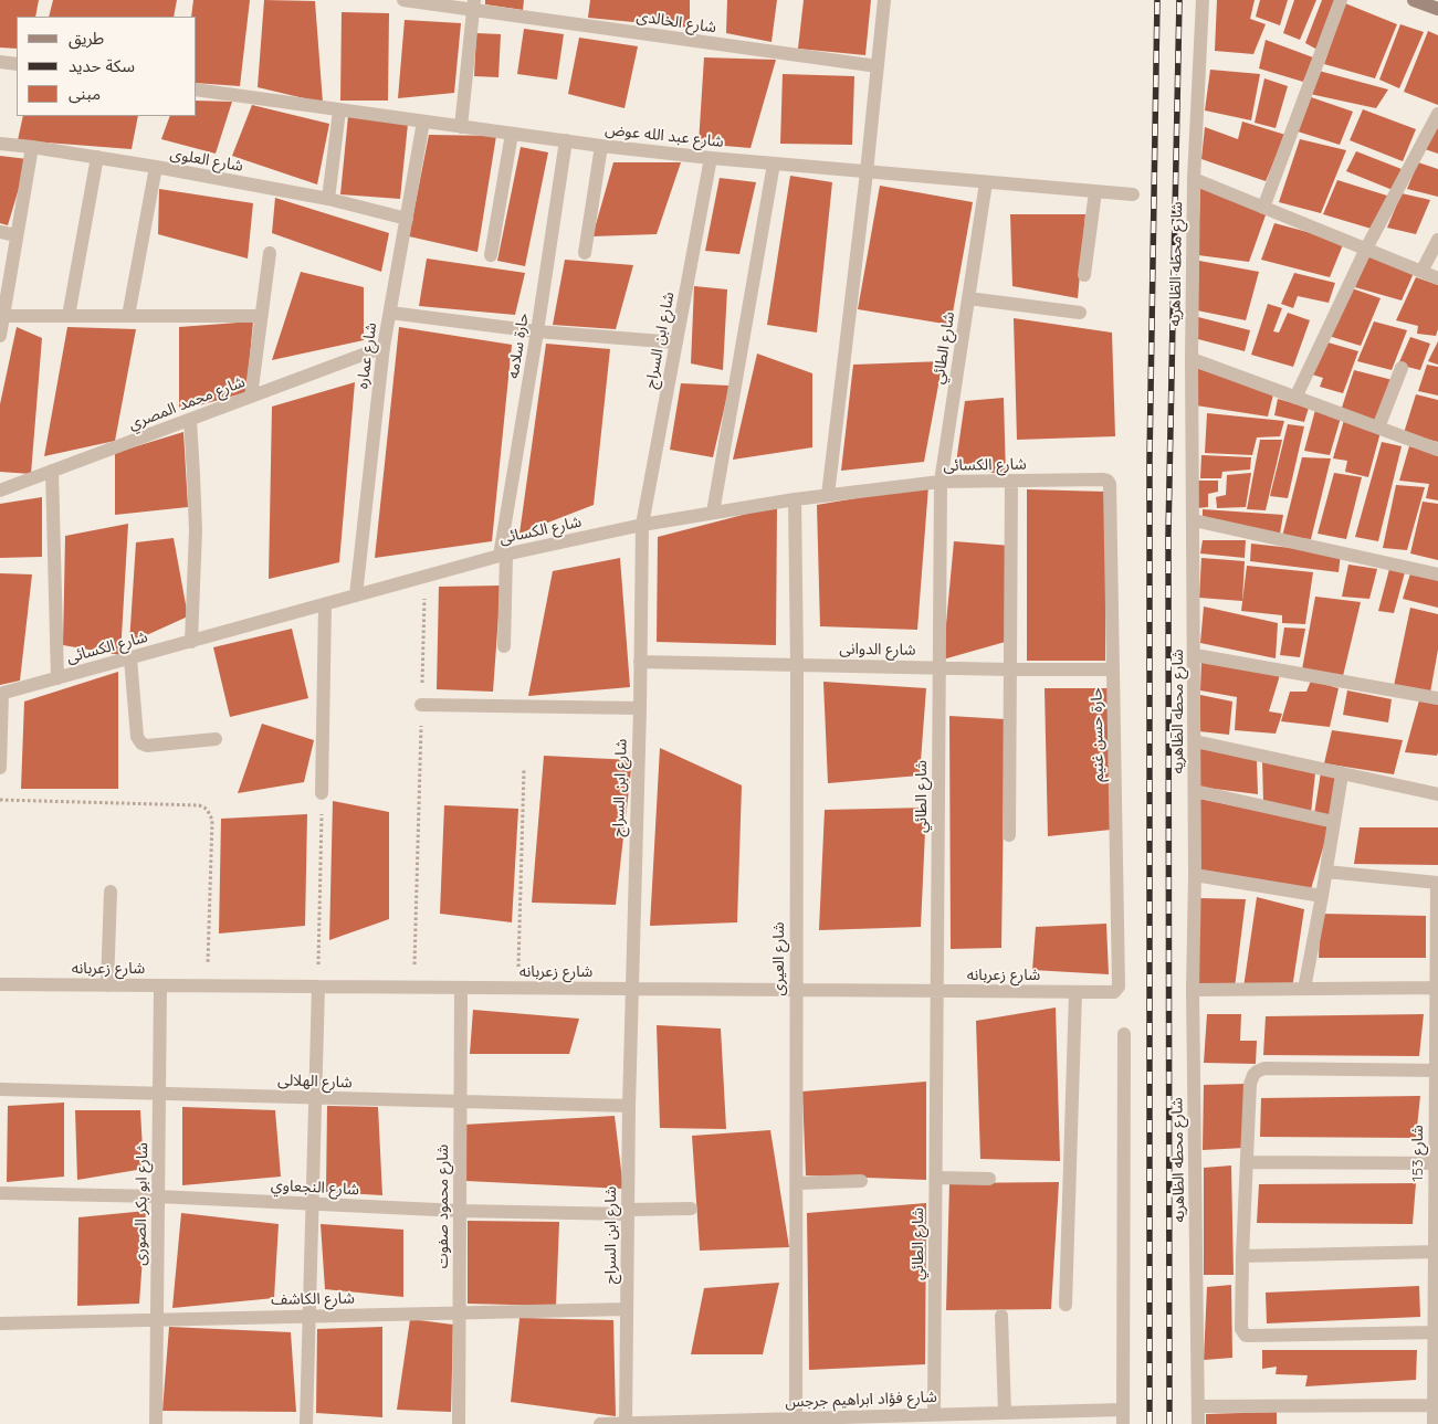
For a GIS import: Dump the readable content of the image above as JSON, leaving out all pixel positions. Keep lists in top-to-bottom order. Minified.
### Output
{"streets":{"street":["شارع الخالدى","شارع عبد الله عوض","شارع العلوى","شارع محطه الظاهريه","شارع ابن السراج","حارة سلامه","شارع الطائي","شارع عماره","شارع محمد المصري","شارع الكسائى","شارع الدوانى","حارة حسن غنيم","شارع العيرى","شارع زعربانه","شارع الهلالى","شارع 153","شارع النجعاوي","شارع ابو بكر الصورى","شارع محمود صفوت","شارع الكاشف","شارع فؤاد ابراهيم جرجس"]},"crossings":[["شارع عبد الله عوض","شارع ابن السراج"],["شارع عبد الله عوض","حارة سلامه"],["شارع عبد الله عوض","شارع الطائي"],["شارع عبد الله عوض","شارع عماره"],["شارع العلوى","شارع عماره"],["شارع ابن السراج","شارع الكسائى"],["شارع ابن السراج","شارع الدوانى"],["شارع ابن السراج","شارع زعربانه"],["شارع ابن السراج","شارع الهلالى"],["شارع ابن السراج","شارع النجعاوي"],["شارع ابن السراج","شارع الكاشف"],["شارع ابن السراج","شارع فؤاد ابراهيم جرجس"],["حارة سلامه","شارع الكسائى"],["شارع الطائي","شارع الكسائى"],["شارع الطائي","شارع الدوانى"],["شارع الطائي","شارع زعربانه"],["شارع الطائي","شارع فؤاد ابراهيم جرجس"],["شارع عماره","شارع محمد المصري"],["شارع عماره","شارع الكسائى"],["شارع الكسائى","حارة حسن غنيم"],["شارع الكسائى","شارع العيرى"],["شارع الدوانى","حارة حسن غنيم"],["شارع الدوانى","شارع العيرى"],["حارة حسن غنيم","شارع زعربانه"],["شارع العيرى","شارع زعربانه"],["شارع العيرى","شارع فؤاد ابراهيم جرجس"],["شارع زعربانه","شارع ابو بكر الصورى"],["شارع زعربانه","شارع محمود صفوت"],["شارع الهلالى","شارع ابو بكر الصورى"],["شارع الهلالى","شارع محمود صفوت"],["شارع النجعاوي","شارع ابو بكر الصورى"],["شارع النجعاوي","شارع محمود صفوت"],["شارع ابو بكر الصورى","شارع الكاشف"],["شارع محمود صفوت","شارع الكاشف"]],"legend":["طريق","سكة حديد","مبنى"]}
